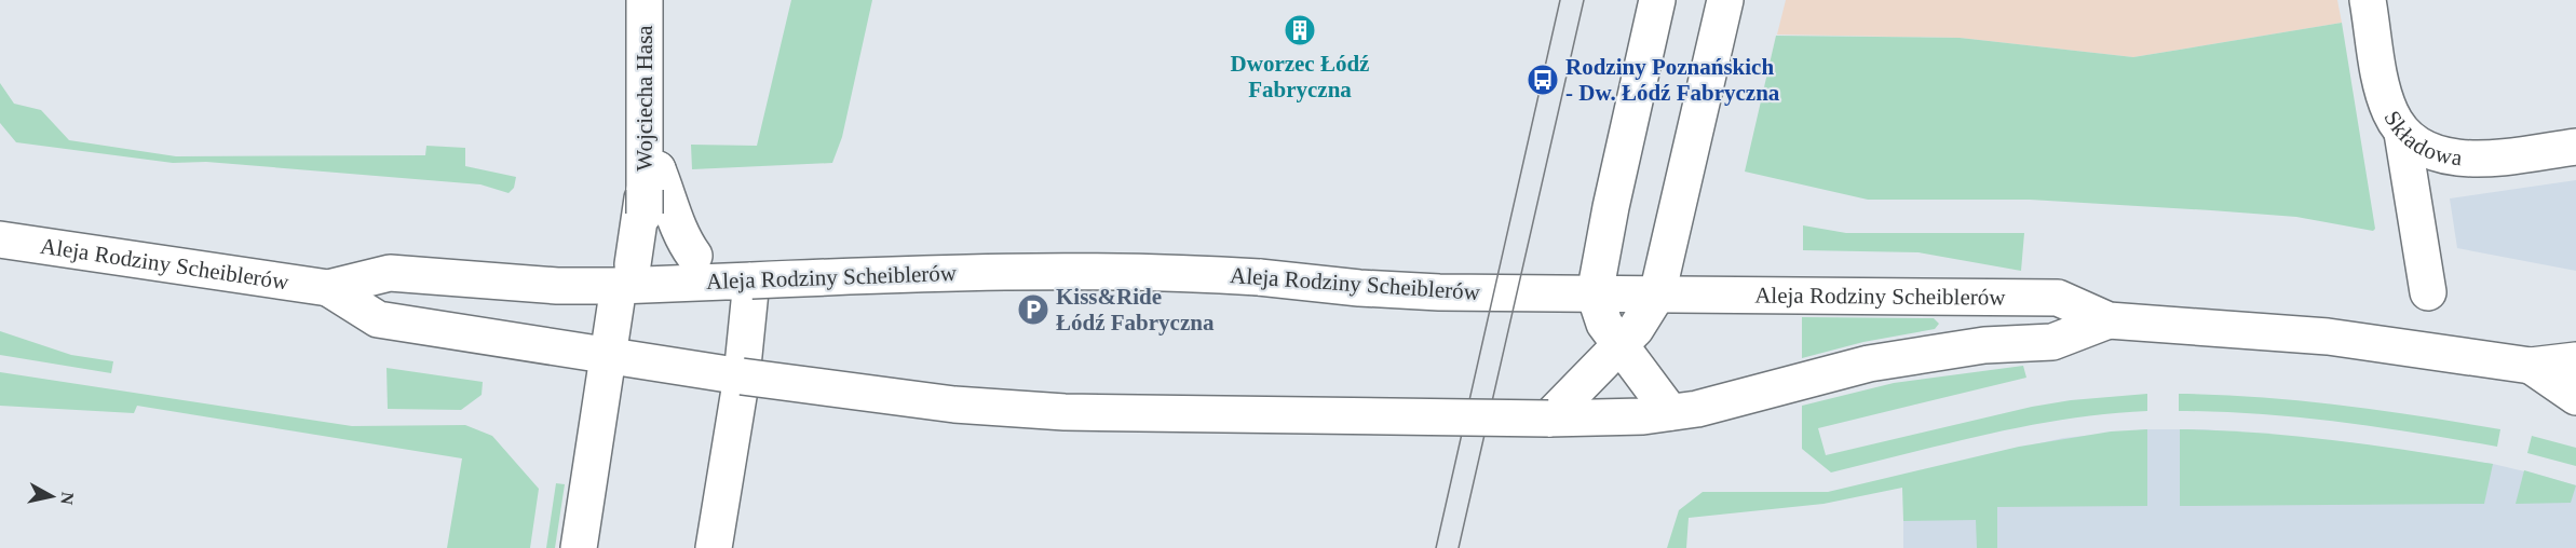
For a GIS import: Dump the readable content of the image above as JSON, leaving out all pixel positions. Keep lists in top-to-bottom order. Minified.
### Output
{"streets":{"main road":["Wojciecha Hasa","Składowa","Aleja Rodziny Scheiblerów"]},"crossings":[["Wojciecha Hasa","Aleja Rodziny Scheiblerów"]],"places":{"building":["Dworzec Łódź Fabryczna"],"bus stop":["Rodziny Poznańskich - Dw. Łódź Fabryczna"],"parking":["Kiss&Ride Łódź Fabryczna"]},"north":"right"}
